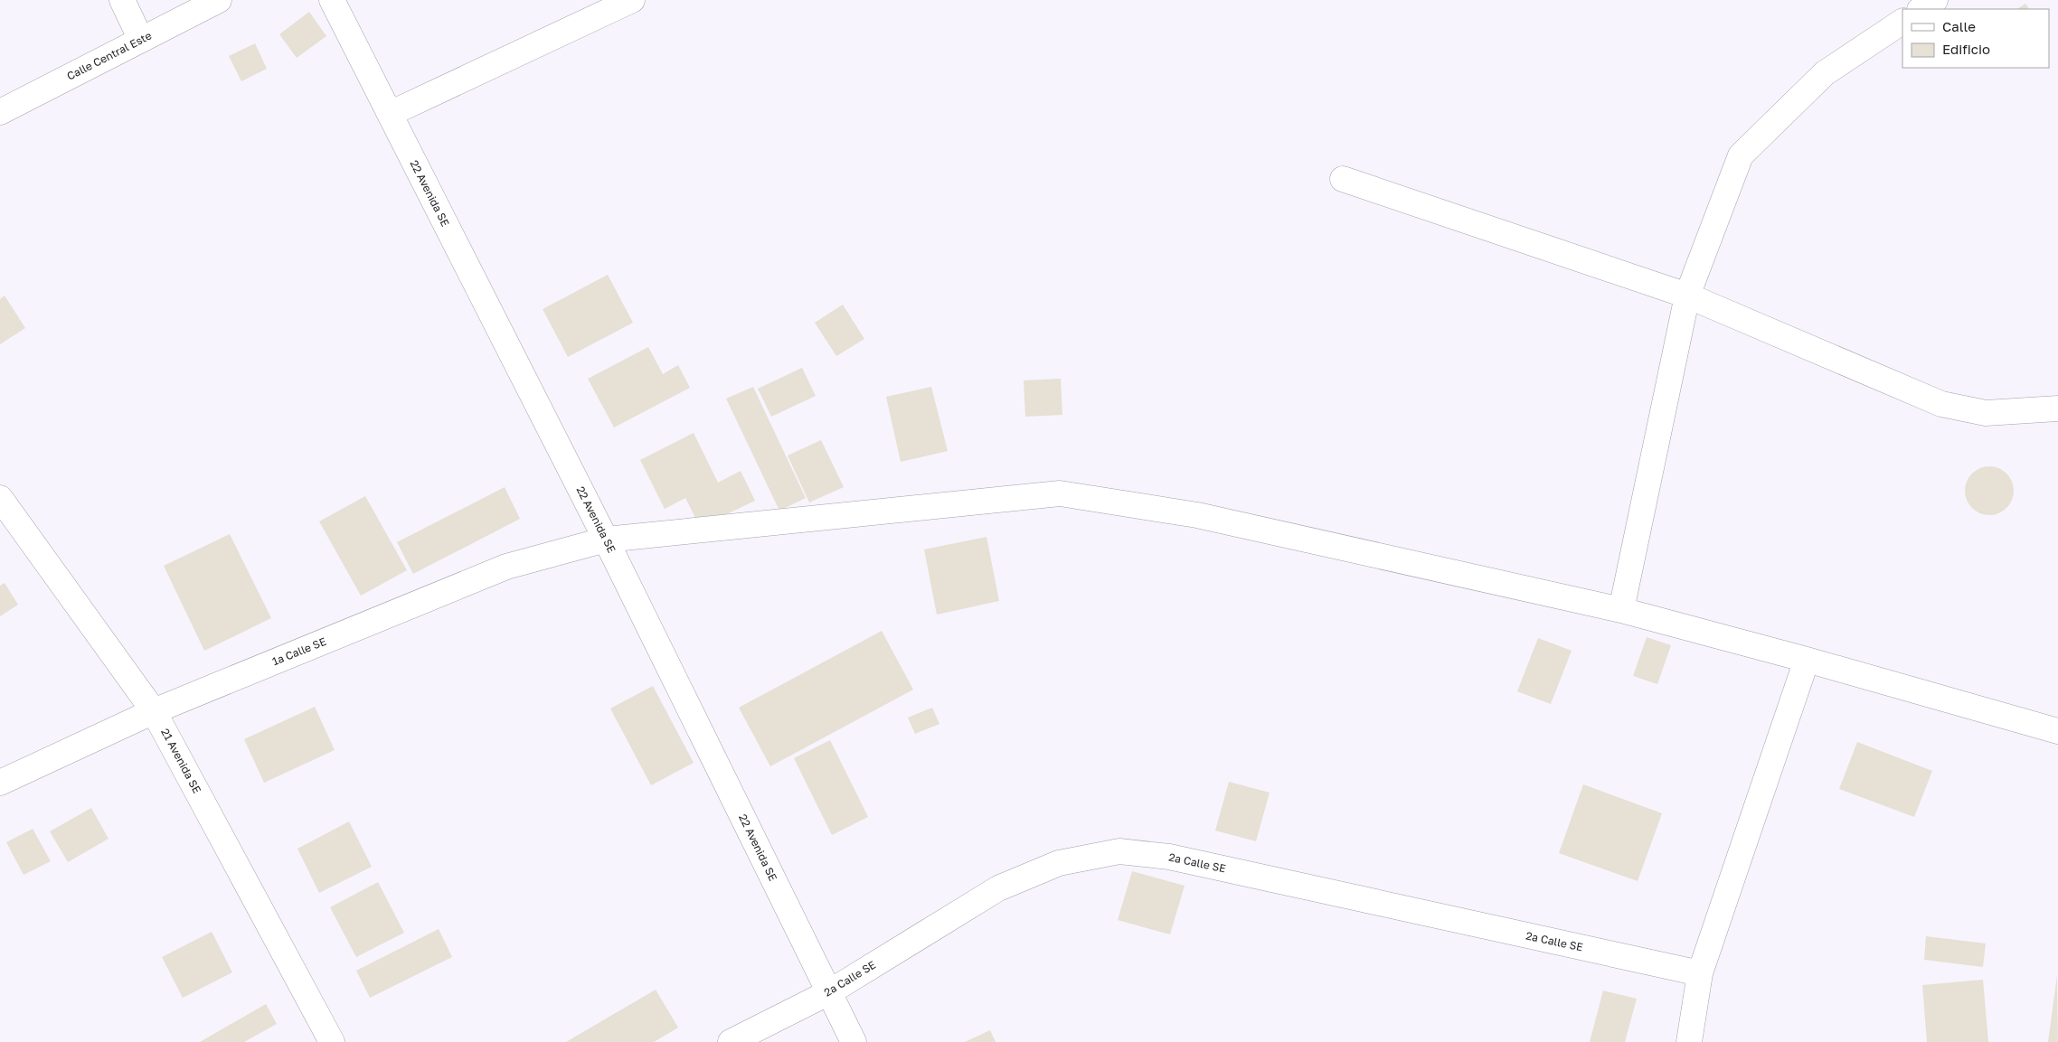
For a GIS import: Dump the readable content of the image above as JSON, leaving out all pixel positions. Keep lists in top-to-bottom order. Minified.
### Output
{"streets":{"street":["Calle Central Este","22 Avenida SE","1a Calle SE","21 Avenida SE","2a Calle SE"]},"crossings":[["22 Avenida SE","1a Calle SE"],["22 Avenida SE","2a Calle SE"],["1a Calle SE","21 Avenida SE"]],"legend":["Calle","Edificio"]}
